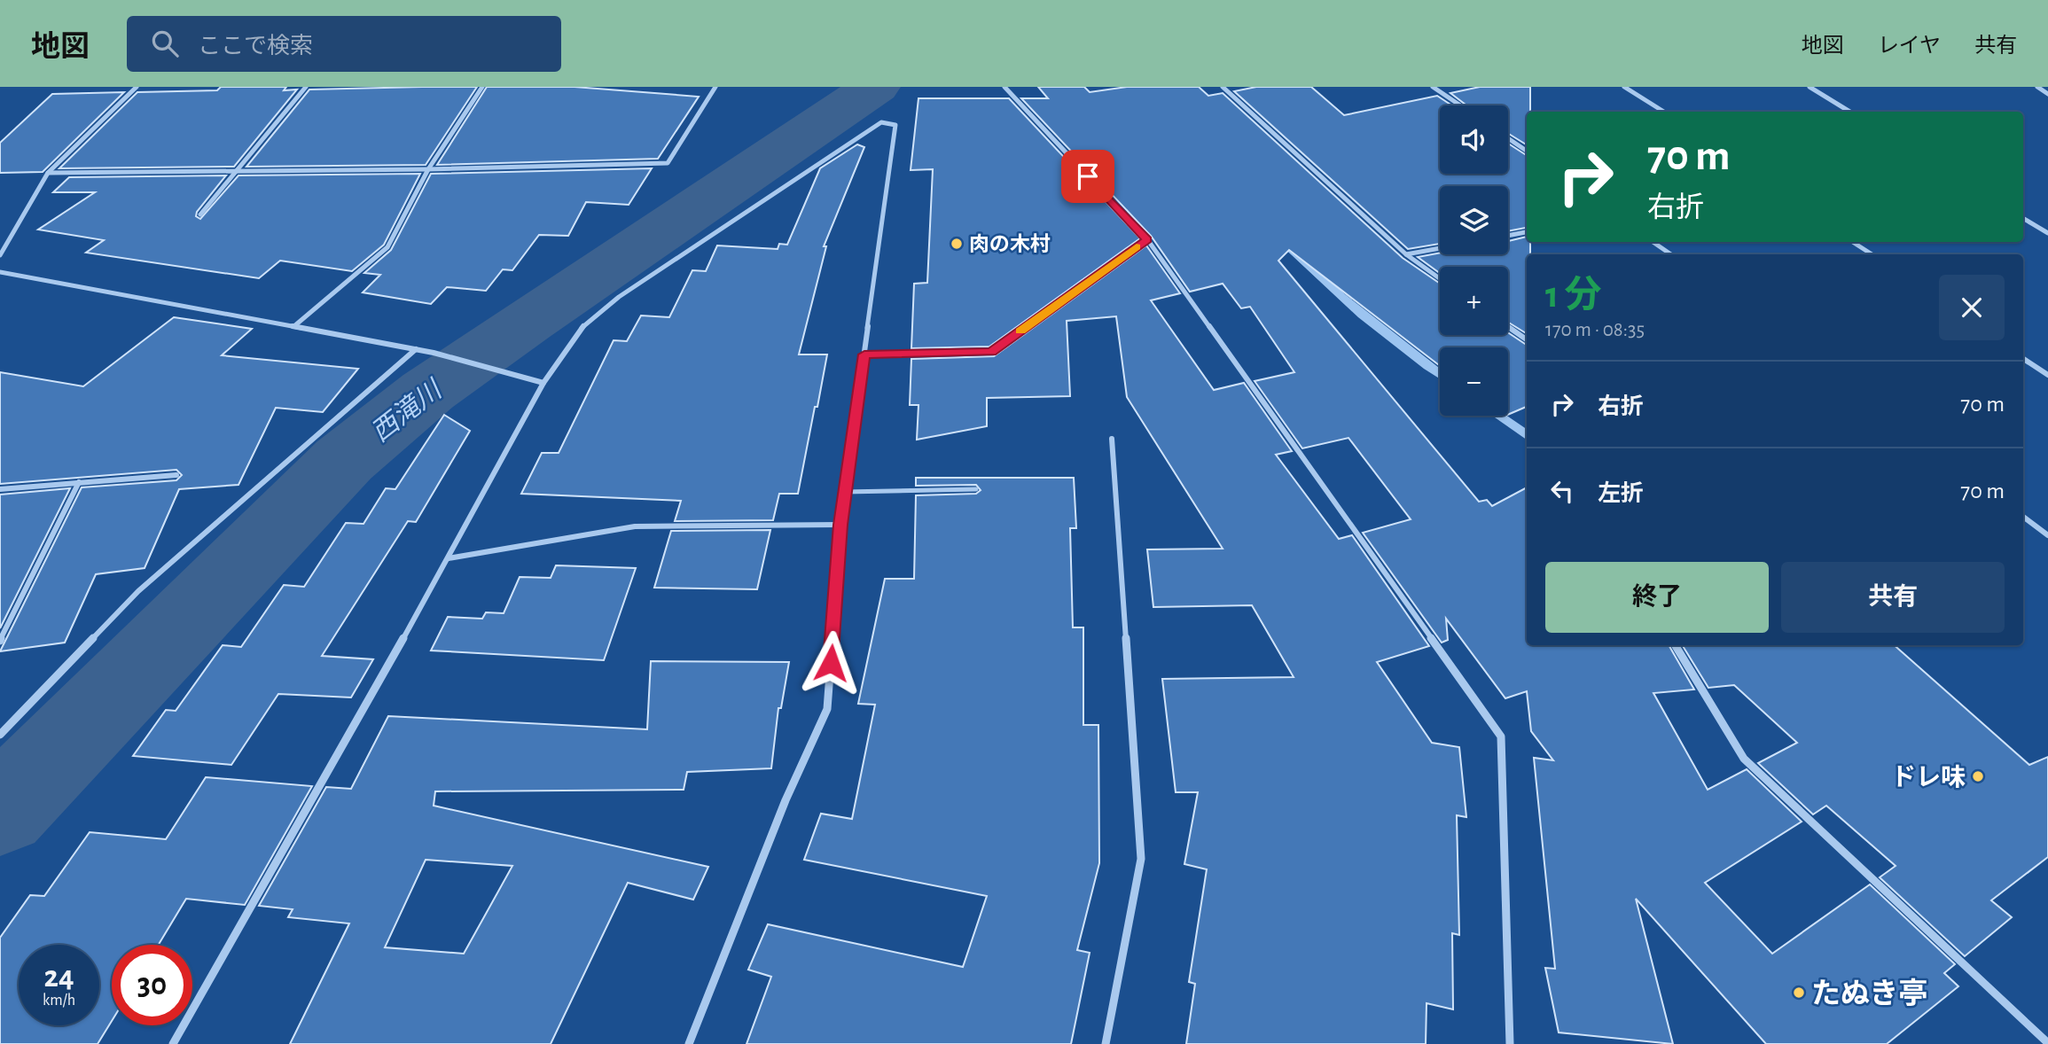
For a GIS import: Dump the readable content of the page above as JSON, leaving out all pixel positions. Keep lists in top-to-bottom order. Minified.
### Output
{"water":["西滝川"],"places":["肉の木村","ドレ味","たぬき亭"],"page":{"header":"地図","search":"ここで検索","nav":["地図","レイヤ","共有"],"map_buttons":["+","−"],"turn":["70 m","右折"],"heading":["1 分","170 m · 08:35"],"list":[{"name":"右折","value":"70 m"},{"name":"左折","value":"70 m"}],"buttons":["終了","共有"],"speed":"24 km/h","limit":"30"}}
